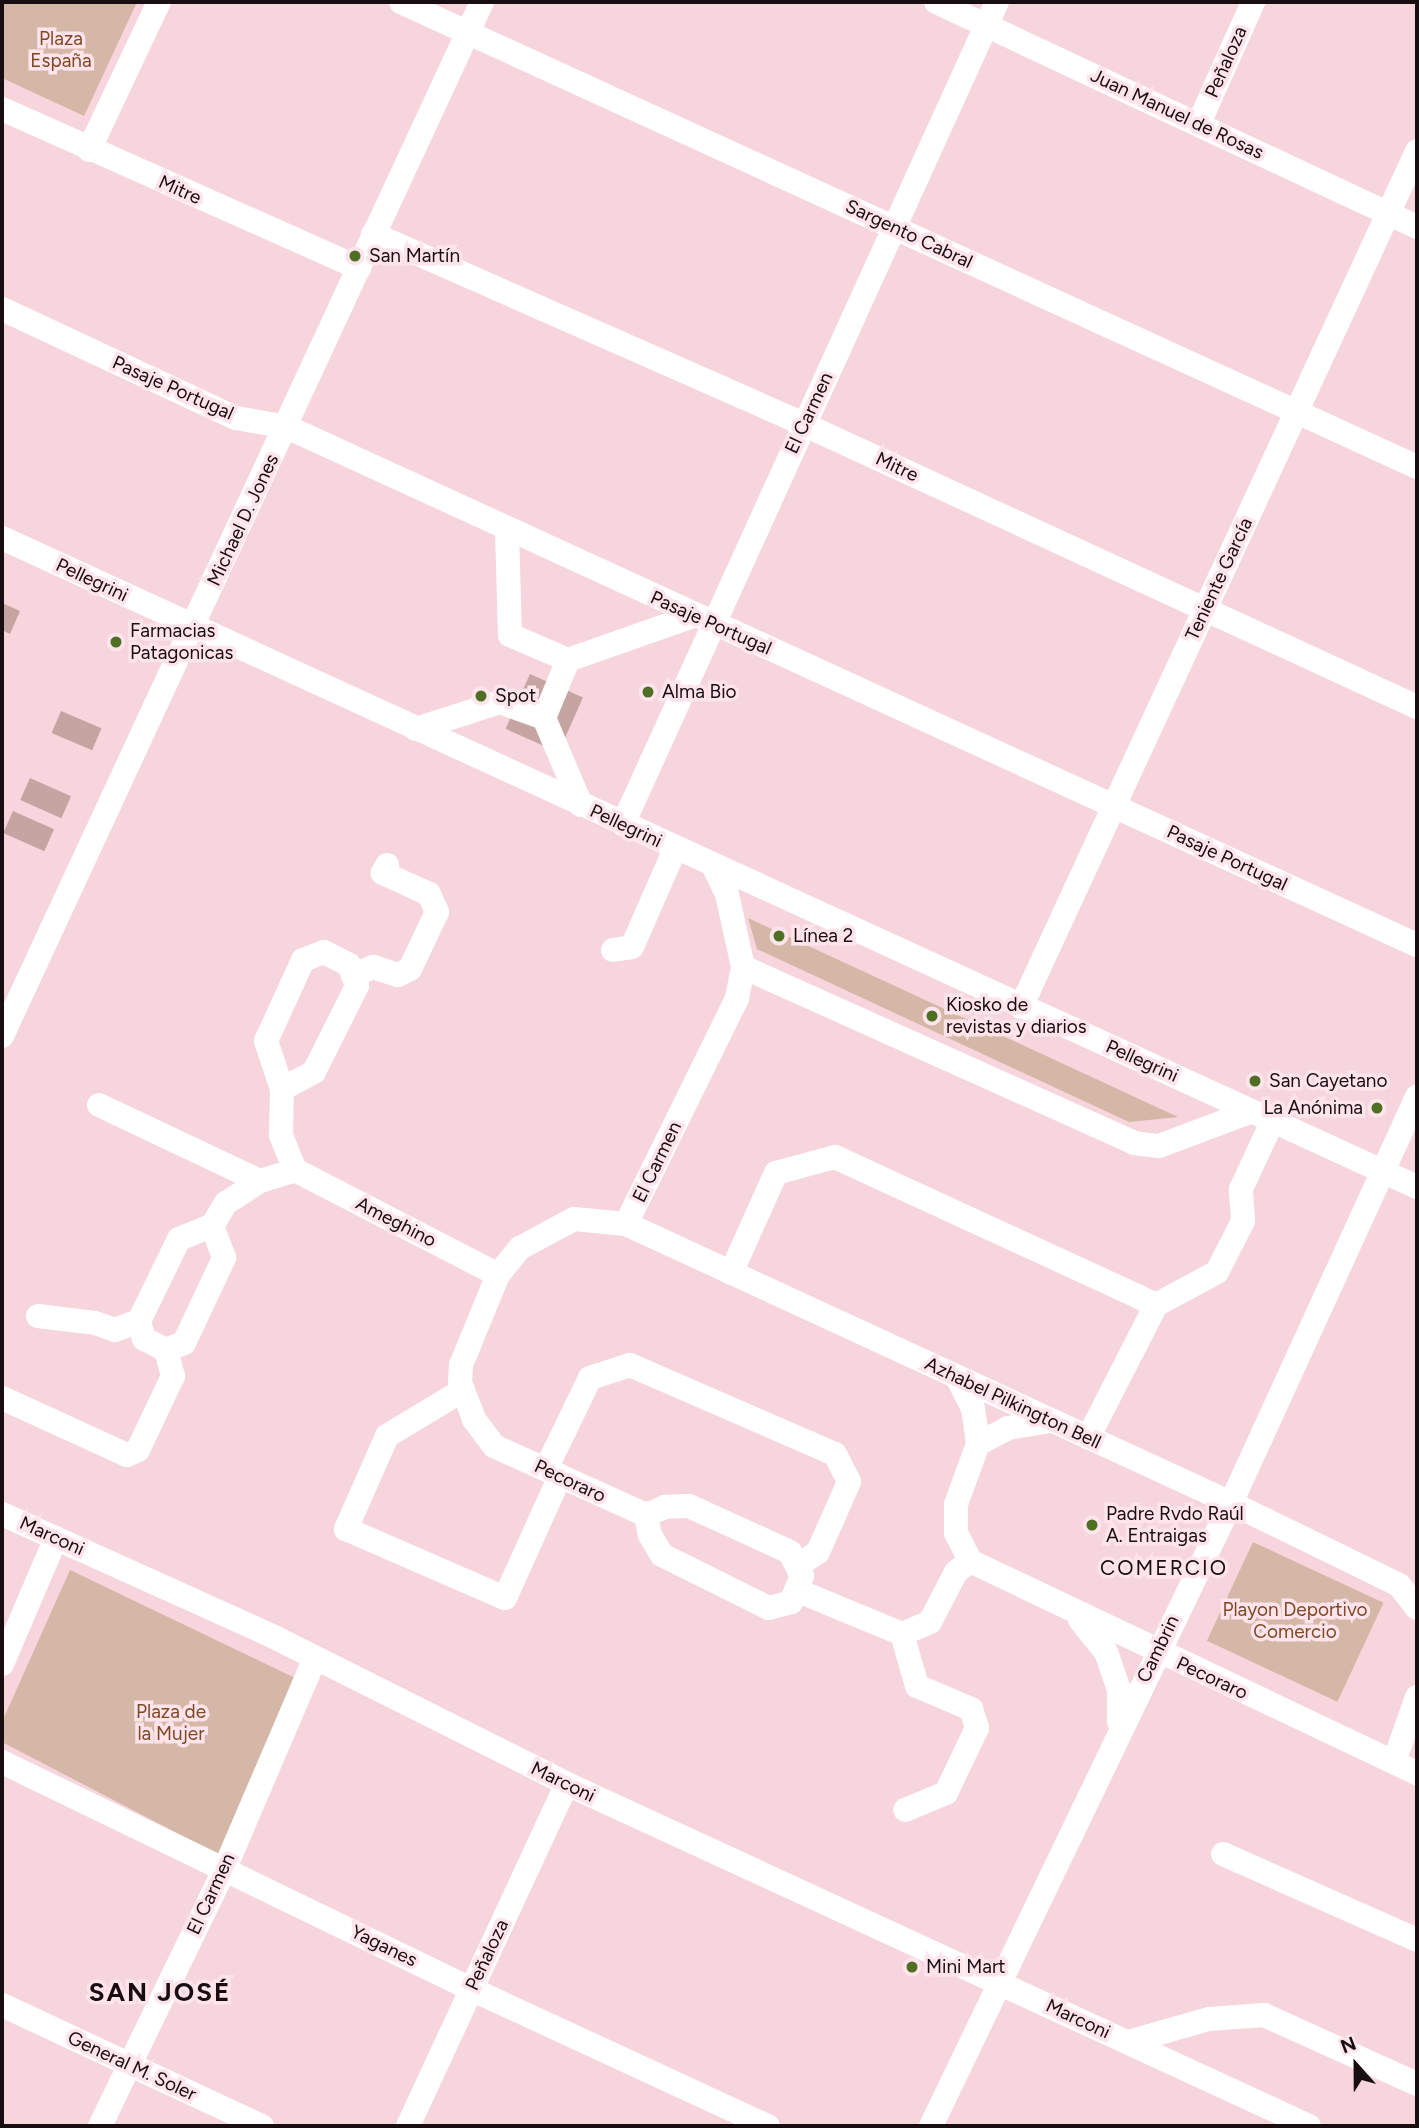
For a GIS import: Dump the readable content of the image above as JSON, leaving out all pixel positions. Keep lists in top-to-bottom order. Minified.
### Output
{"streets":{"street":["Peñaloza","Juan Manuel de Rosas","Mitre","Sargento Cabral","Pasaje Portugal","El Carmen","Michael D. Jones","Teniente García","Pellegrini","Ameghino","Azhabel Pilkington Bell","Pecoraro","Marconi","Cambrin","Yaganes","General M. Soler"]},"crossings":[["Peñaloza","Juan Manuel de Rosas"],["Peñaloza","Marconi"],["Peñaloza","Yaganes"],["Juan Manuel de Rosas","El Carmen"],["Juan Manuel de Rosas","Teniente García"],["Mitre","El Carmen"],["Mitre","Michael D. Jones"],["Mitre","Teniente García"],["Sargento Cabral","El Carmen"],["Sargento Cabral","Michael D. Jones"],["Sargento Cabral","Teniente García"],["Pasaje Portugal","El Carmen"],["Pasaje Portugal","Michael D. Jones"],["Pasaje Portugal","Teniente García"],["El Carmen","Pellegrini"],["El Carmen","Ameghino"],["El Carmen","Azhabel Pilkington Bell"],["El Carmen","Pecoraro"],["El Carmen","Marconi"],["El Carmen","Yaganes"],["El Carmen","General M. Soler"],["Michael D. Jones","Pellegrini"],["Teniente García","Pellegrini"],["Pellegrini","Cambrin"],["Azhabel Pilkington Bell","Cambrin"],["Pecoraro","Cambrin"],["Marconi","Cambrin"]],"districts":["COMERCIO","SAN JOSÉ"],"parks":["Plaza España","Playon Deportivo Comercio","Plaza de la Mujer"],"places":["San Martín","Farmacias Patagonicas","Alma Bio","Spot","Línea 2","Kiosko de revistas y diarios","San Cayetano","La Anónima","Padre Rvdo Raúl A. Entraigas","Mini Mart"],"north":"top"}
